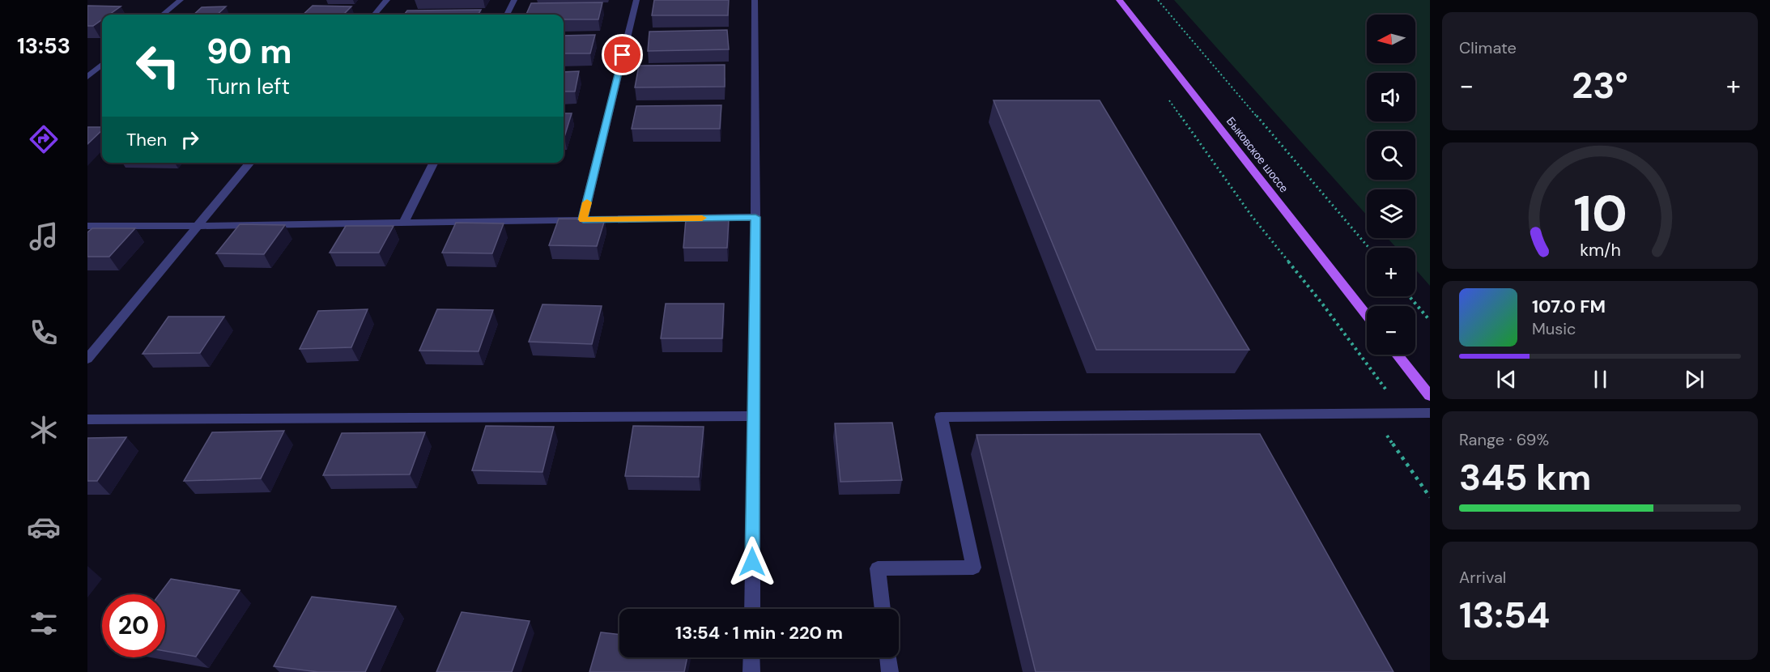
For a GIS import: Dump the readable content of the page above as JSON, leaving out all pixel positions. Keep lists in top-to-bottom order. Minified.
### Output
{"streets":{"main road":["Быковское шоссе"]},"north":"left","page":{"tabs":"13:53","tile":["Climate",["Range · 69%","345 km"],["Arrival","13:54"]],"map_buttons":["+","−"],"turn":["90 m","Turn left"],"heat":["−","23°","+"],"then":"Then","song":["107.0 FM","Music"],"limit":"20","trip":"13:54 · 1 min · 220 m","gauge":["10","km/h"]}}
